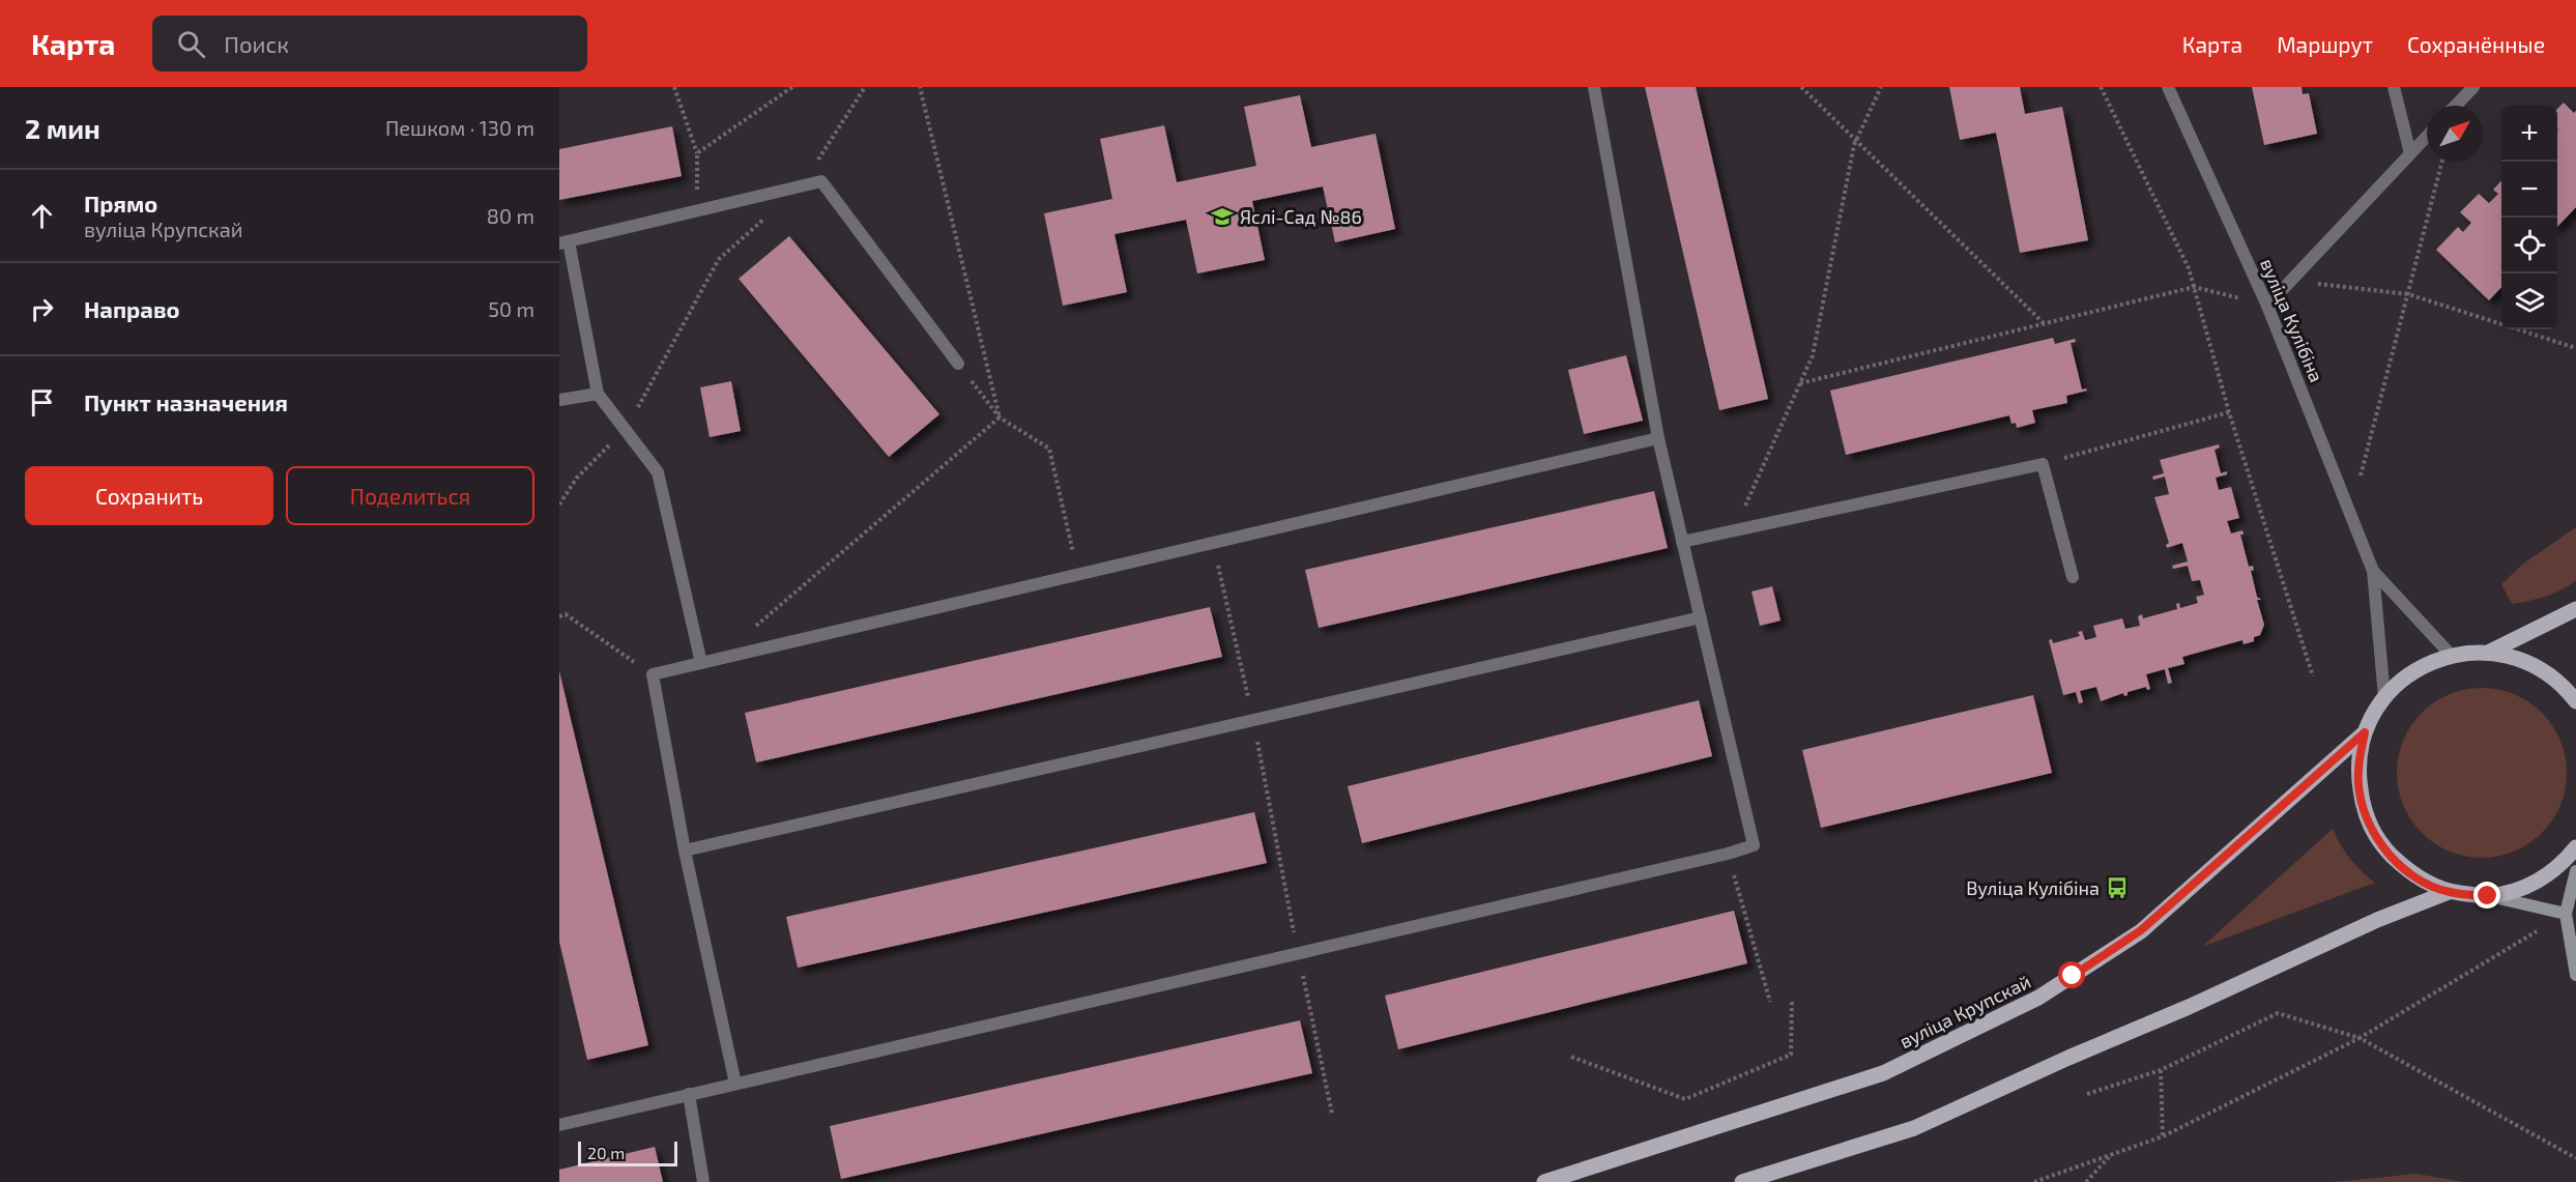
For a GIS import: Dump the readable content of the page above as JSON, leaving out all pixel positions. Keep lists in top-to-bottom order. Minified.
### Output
{"streets":{"main road":["вуліца Крупскай"],"street":["вуліца Кулібіна"]},"places":{"school or university":["Яслі-Сад №86"],"bus stop":["Вуліца Кулібіна"]},"scale_bar":"20 m","north":"top right","page":{"header":"Карта","search":"Поиск","nav":["Карта","Маршрут","Сохранённые"],"heading":["2 мин","Пешком · 130 m"],"map_buttons":["+","−"],"list":[["Прямо","вуліца Крупскай","80 m"],["Направо","50 m"],"Пункт назначения"],"buttons":["Сохранить","Поделиться"],"scale":"20 m"}}
